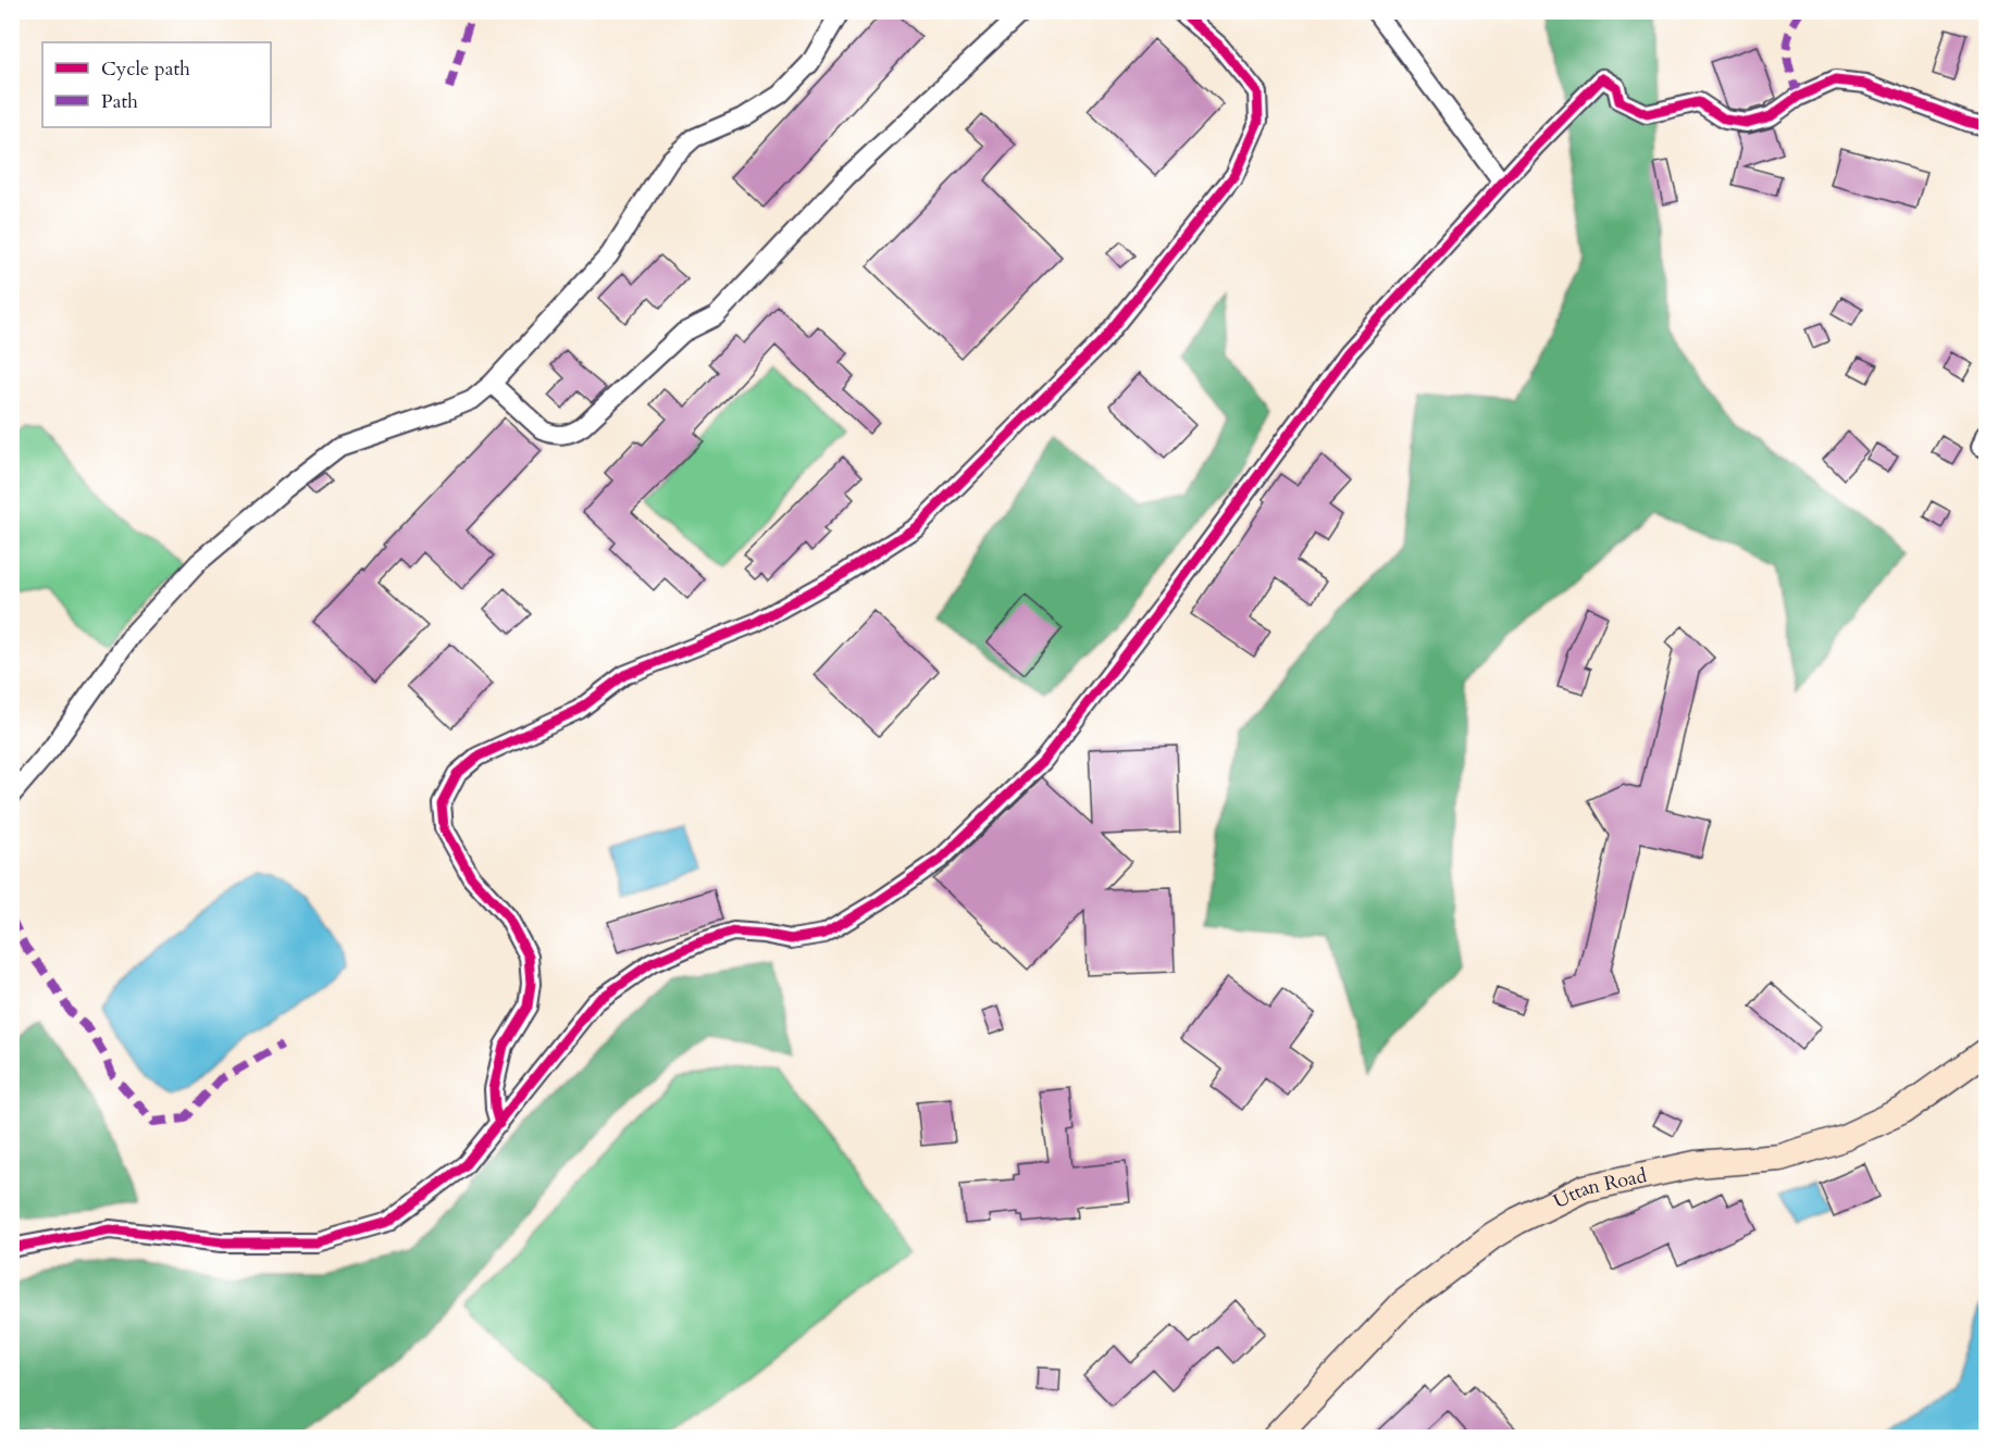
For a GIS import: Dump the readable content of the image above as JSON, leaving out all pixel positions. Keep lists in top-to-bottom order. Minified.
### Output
{"streets":{"main road":["Uttan Road"]},"legend":["Cycle path","Path"]}
